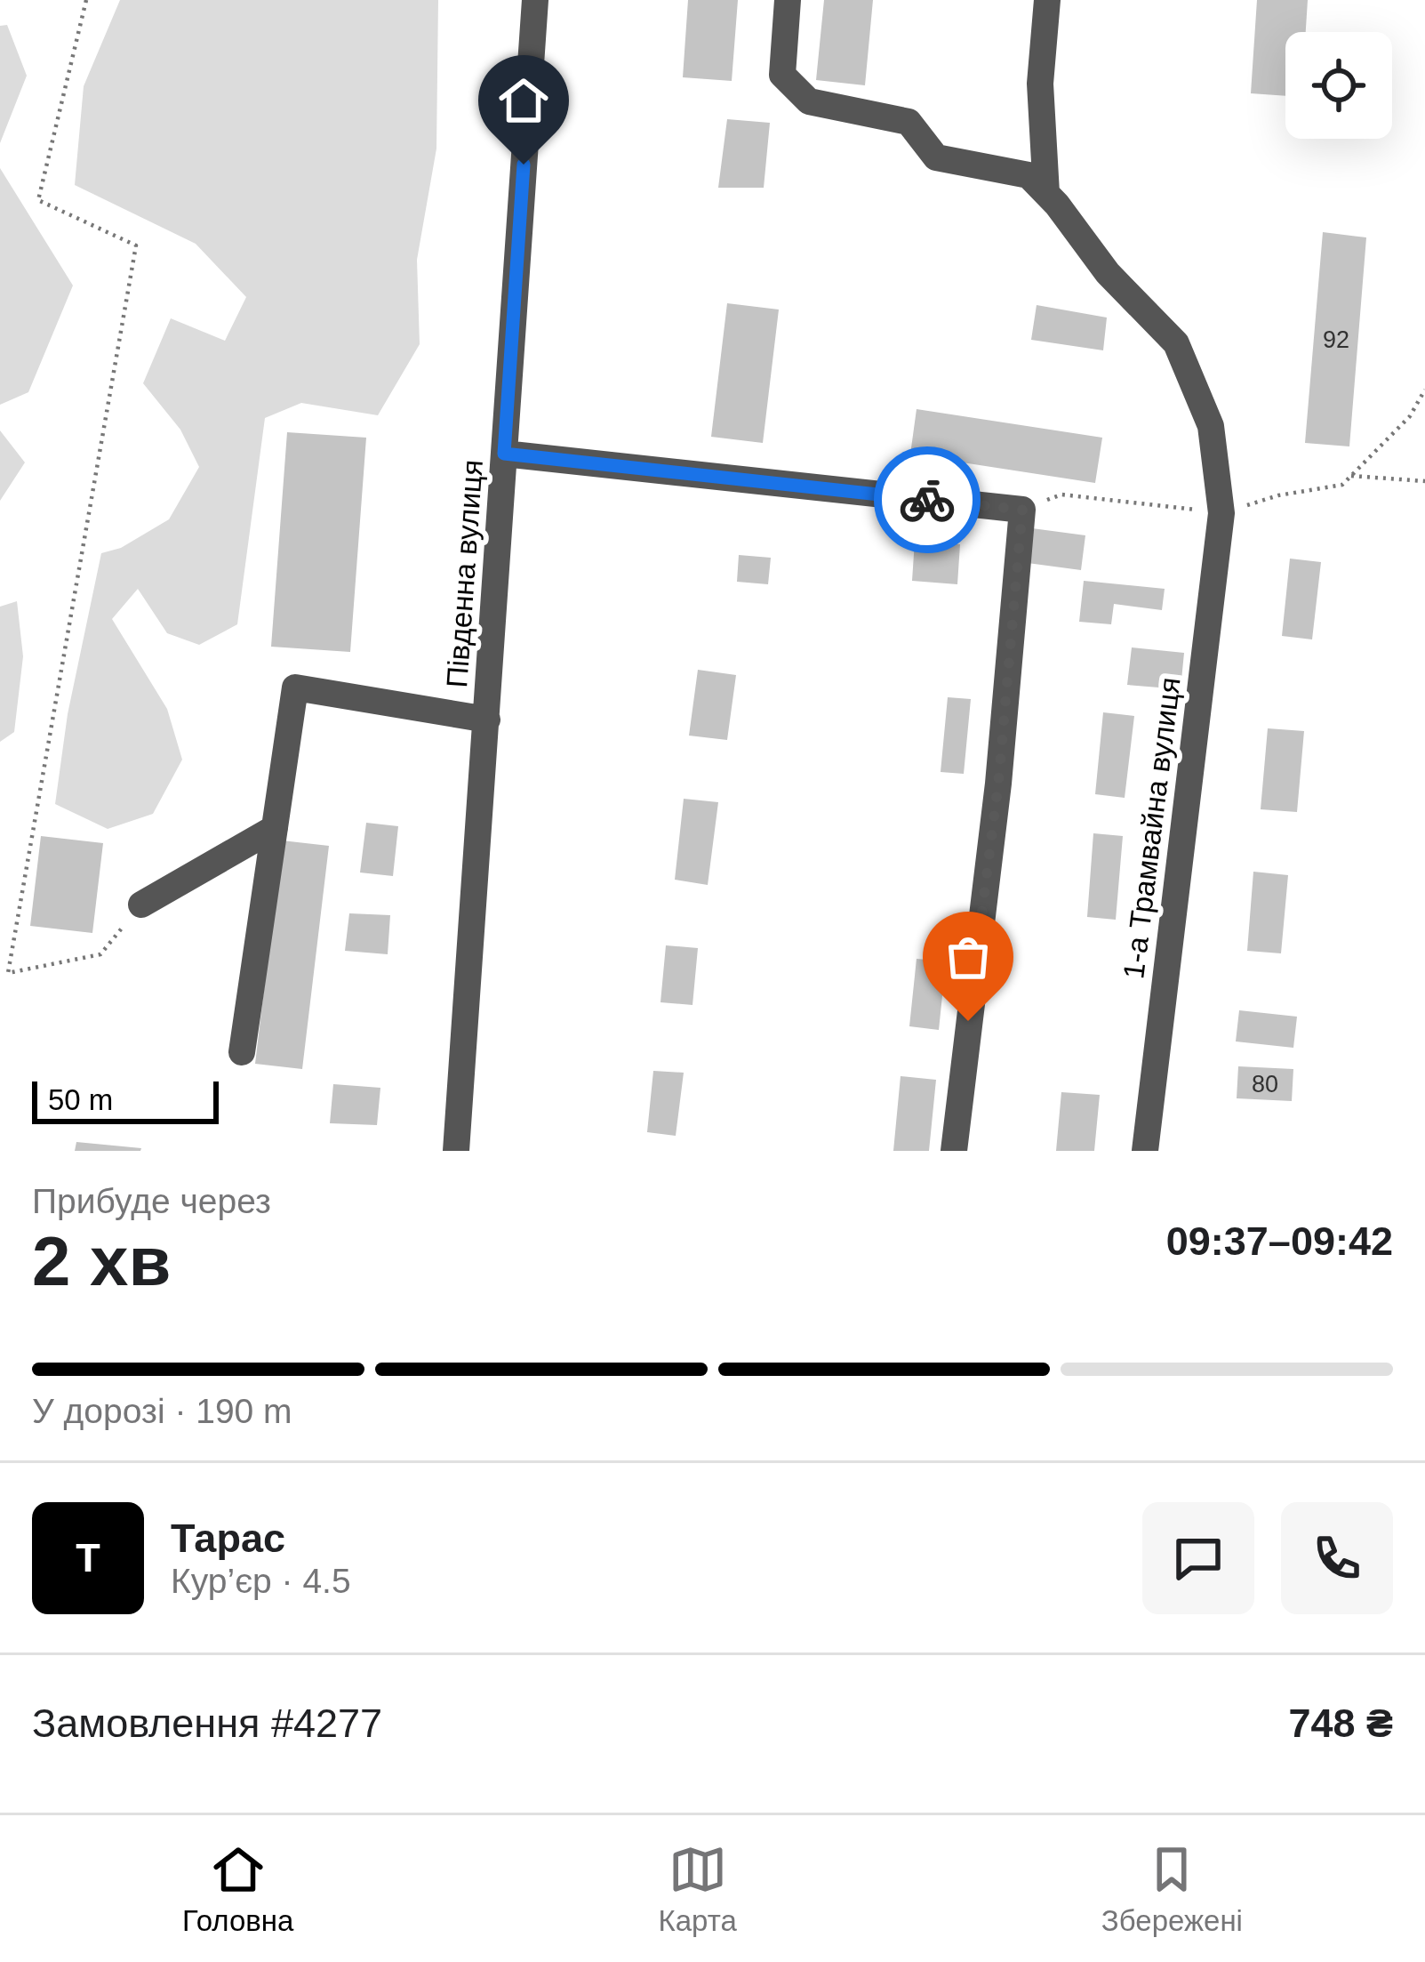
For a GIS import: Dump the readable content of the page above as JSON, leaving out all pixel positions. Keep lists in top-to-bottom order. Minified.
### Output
{"streets":{"street":["Південна вулиця","1-а Трамвайна вулиця"]},"house_numbers":["92","80"],"scale_bar":"50 m","page":{"scale":"50 m","heading":["2 хв","Прибуде через","09:37–09:42"],"panel":["Тарас","Кур’єр · 4.5","Замовлення #4277","748 ₴"],"bar":"У дорозі · 190 m","round":"Т","tabs":["Головна","Карта","Збережені"]}}
